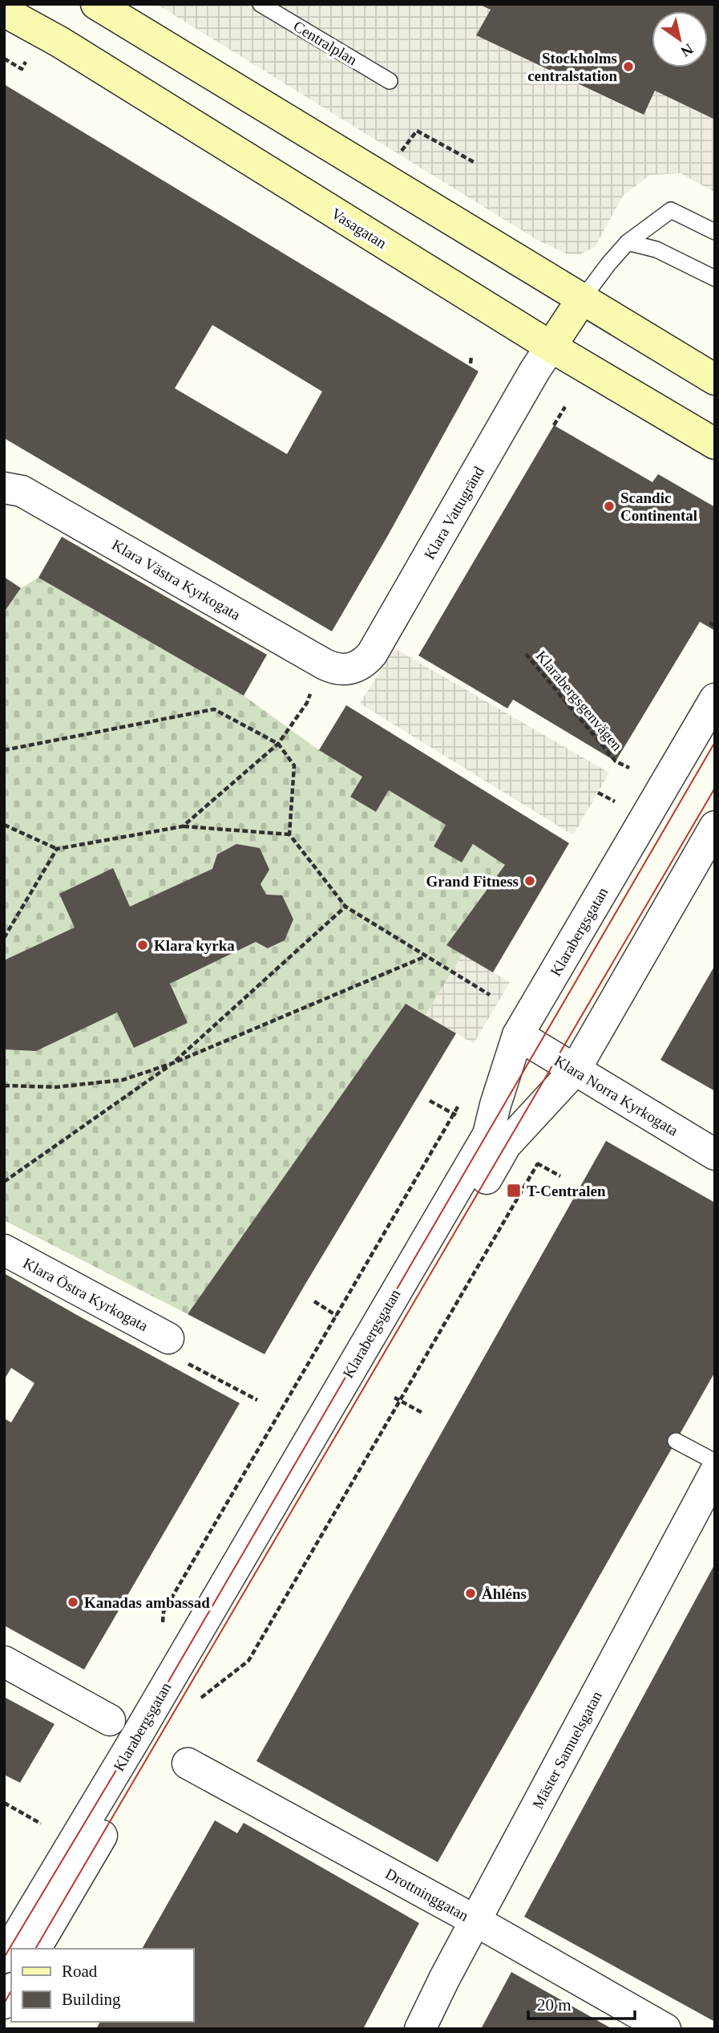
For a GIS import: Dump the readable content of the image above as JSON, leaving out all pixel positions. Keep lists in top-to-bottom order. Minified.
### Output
{"streets":{"main road":["Vasagatan"],"street":["Klara Vattugränd","Klara Västra Kyrkogata","Klarabergsgatan","Klara Norra Kyrkogata","Klara Östra Kyrkogata","Mäster Samuelsgatan","Drottninggatan"],"lane":["Centralplan"],"path":["Klarabergsgenvägen"]},"crossings":[["Vasagatan","Klara Vattugränd"],["Klara Vattugränd","Klara Västra Kyrkogata"],["Klarabergsgatan","Klara Norra Kyrkogata"],["Mäster Samuelsgatan","Drottninggatan"]],"places":{"other":["Stockholms centralstation","Scandic Continental","Grand Fitness","Klara kyrka","Åhléns","Kanadas ambassad"],"transit":["T-Centralen"]},"legend":["Road","Building"],"scale_bar":"20 m","north":"bottom right"}
